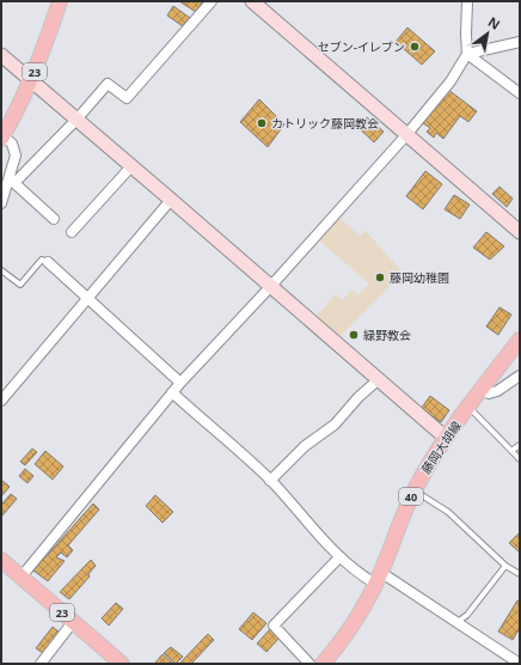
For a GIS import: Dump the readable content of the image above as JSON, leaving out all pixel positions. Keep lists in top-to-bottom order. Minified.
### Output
{"streets":{"main road":["23","藤岡大胡線","40"]},"places":["セブン-イレブン","カトリック藤岡教会","藤岡幼稚園","緑野教会"],"north":"top right"}
